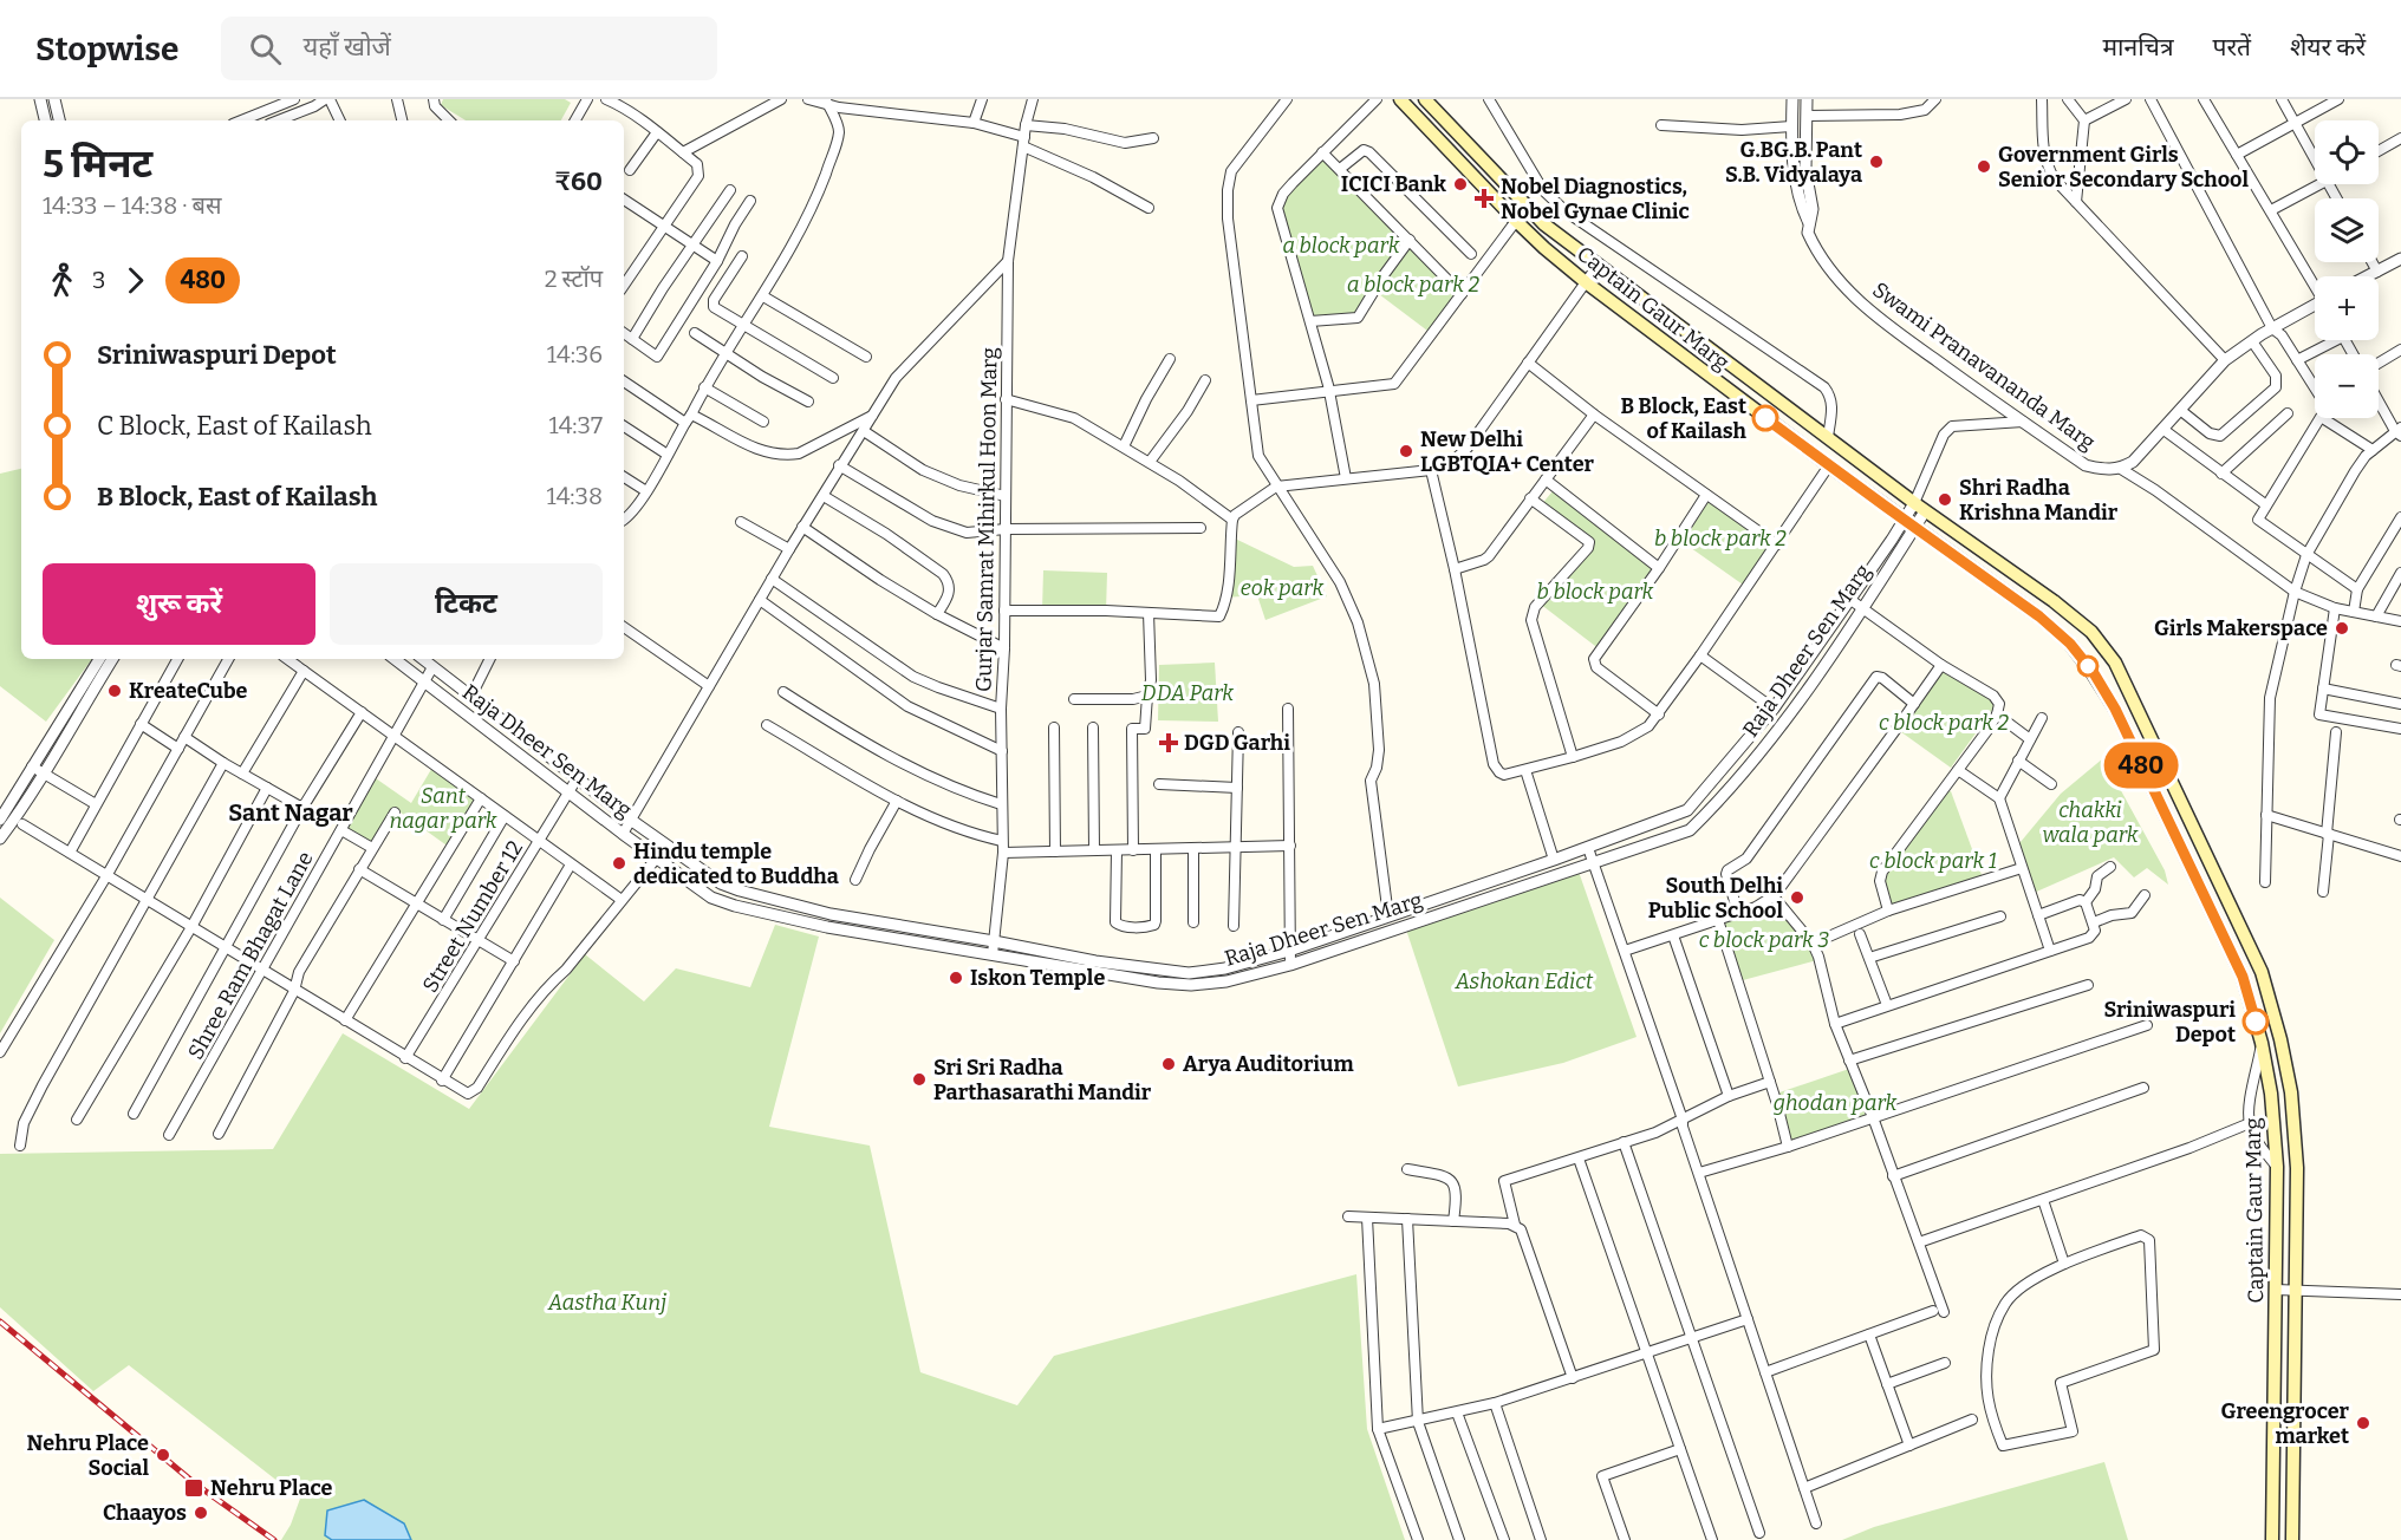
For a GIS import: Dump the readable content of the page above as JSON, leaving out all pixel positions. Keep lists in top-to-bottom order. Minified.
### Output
{"streets":{"main road":["Captain Gaur Marg"],"street":["Swami Pranavananda Marg","Gurjar Samrat Mihirkul Hoon Marg","Raja Dheer Sen Marg","Street Number 12","Shree Ram Bhagat Lane"]},"crossings":[["Captain Gaur Marg","Raja Dheer Sen Marg"],["Gurjar Samrat Mihirkul Hoon Marg","Raja Dheer Sen Marg"],["Raja Dheer Sen Marg","Street Number 12"],["Raja Dheer Sen Marg","Shree Ram Bhagat Lane"]],"districts":["Sant Nagar"],"parks":["a block park","a block park 2","b block park 2","eok park","b block park","DDA Park","c block park 2","Sant nagar park","chakki wala park","c block park 1","c block park 3","Ashokan Edict","ghodan park","Aastha Kunj"],"places":{"other":["G.BG.B. Pant S.B. Vidyalaya","Government Girls Senior Secondary School","ICICI Bank","B Block, East of Kailash","New Delhi LGBTQIA+ Center","Shri Radha Krishna Mandir","Girls Makerspace","KreateCube","Hindu temple dedicated to Buddha","South Delhi Public School","Iskon Temple","Sriniwaspuri Depot","Arya Auditorium","Sri Sri Radha Parthasarathi Mandir","Greengrocer market","Nehru Place Social","Chaayos"],"health":["Nobel Diagnostics, Nobel Gynae Clinic","DGD Garhi"],"transit":["Nehru Place"]},"lines":["bus line 480"],"page":{"header":"Stopwise","search":"यहाँ खोजें","nav":["मानचित्र","परतें","शेयर करें"],"on_map":"480","map_buttons":["+","−"],"heading":["5 मिनट","14:33 – 14:38 · बस","₹60"],"legs":["3","480","2 स्टॉप"],"list":[{"name":"Sriniwaspuri Depot","value":"14:36"},{"name":"C Block, East of Kailash","value":"14:37"},{"name":"B Block, East of Kailash","value":"14:38"}],"buttons":["शुरू करें","टिकट"]}}
